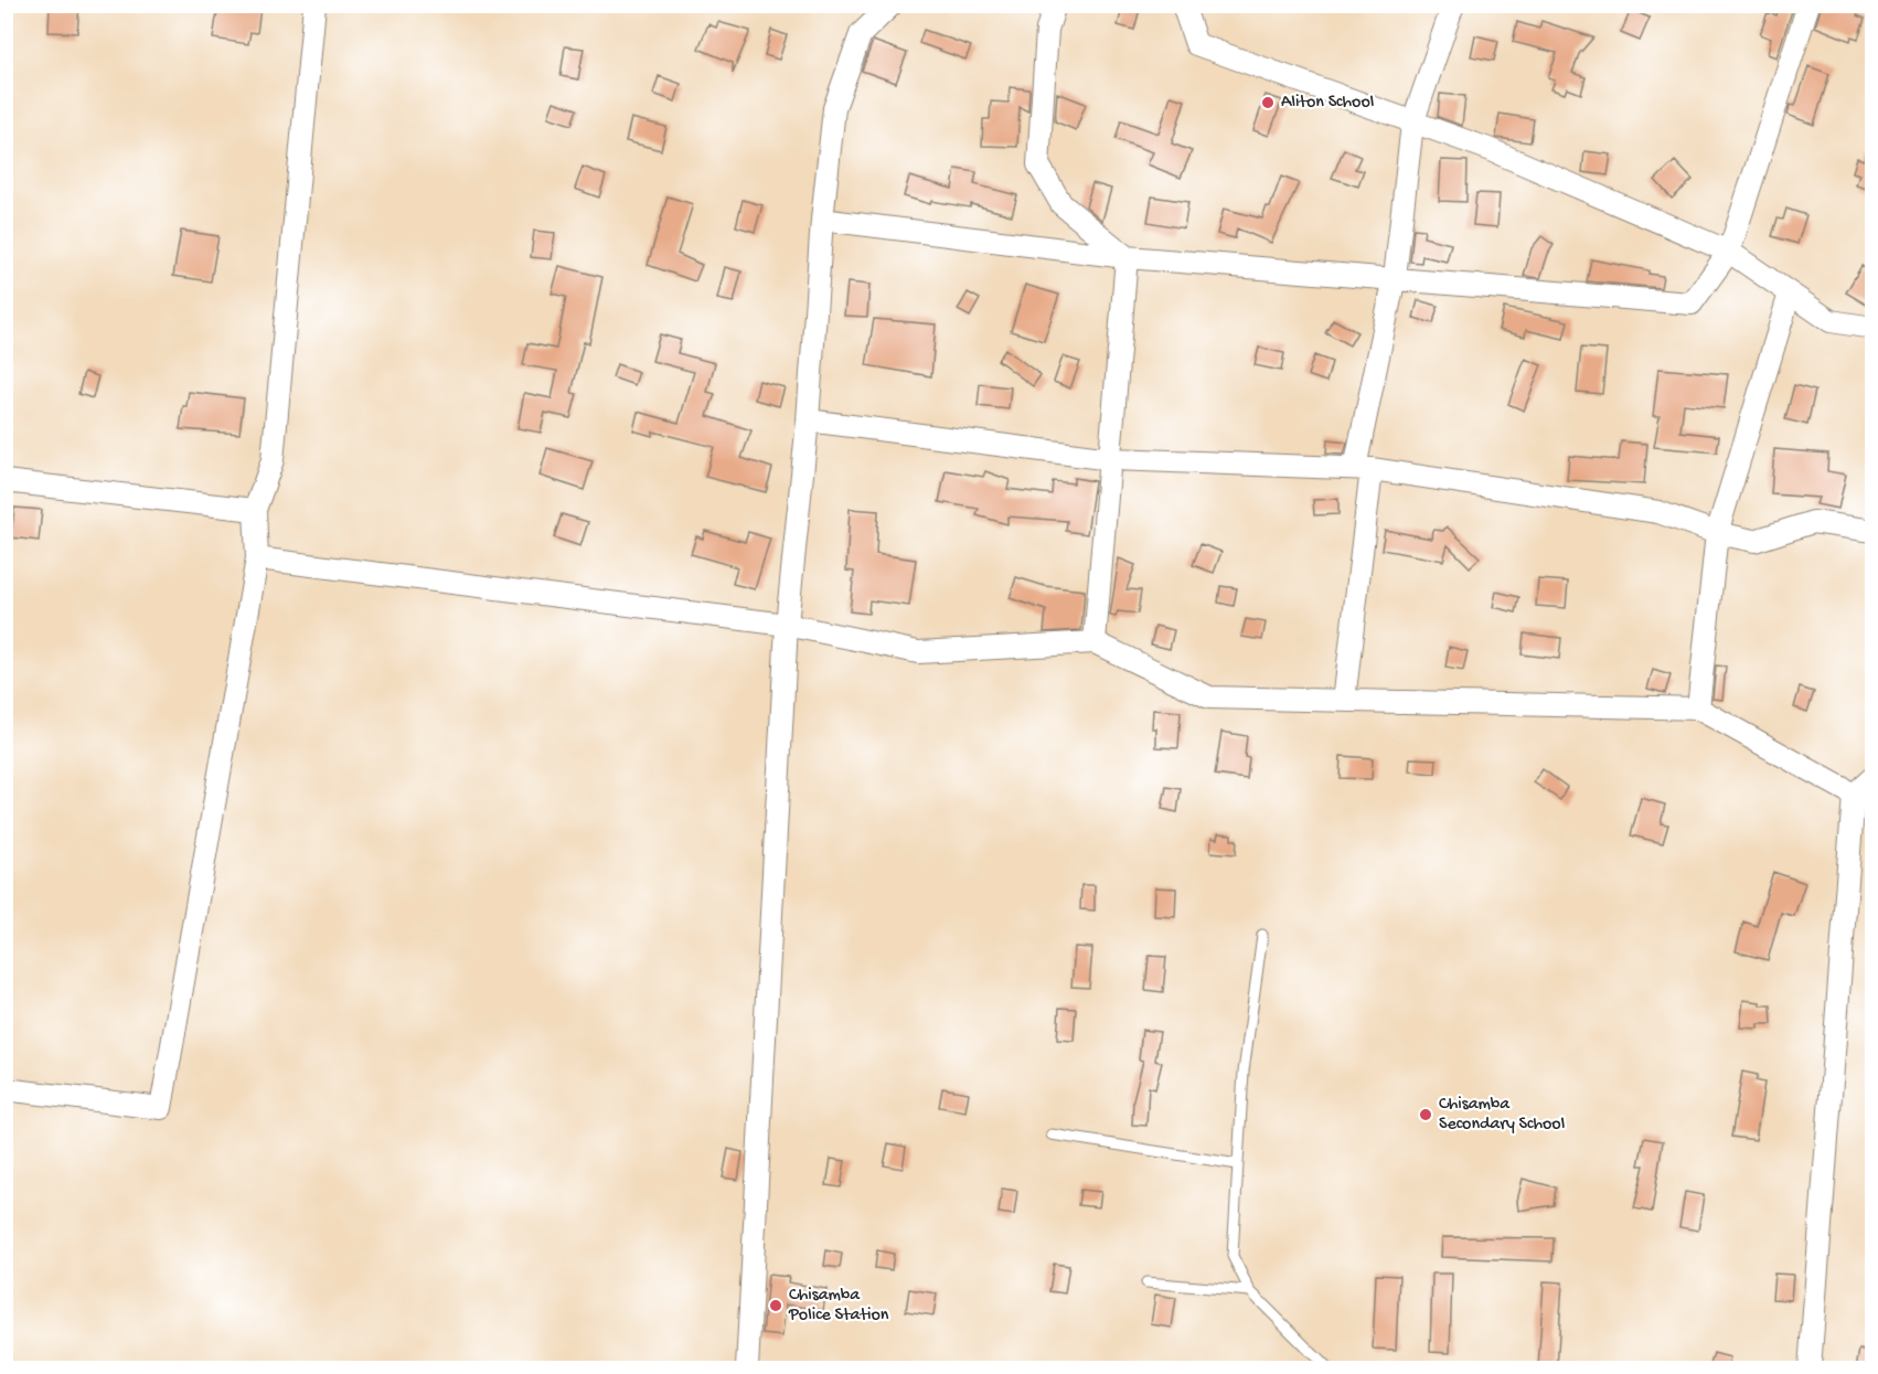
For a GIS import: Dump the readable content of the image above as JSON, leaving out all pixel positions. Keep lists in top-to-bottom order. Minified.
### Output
{"places":["Aliton School","Chisamba Secondary School","Chisamba Police Station"]}
